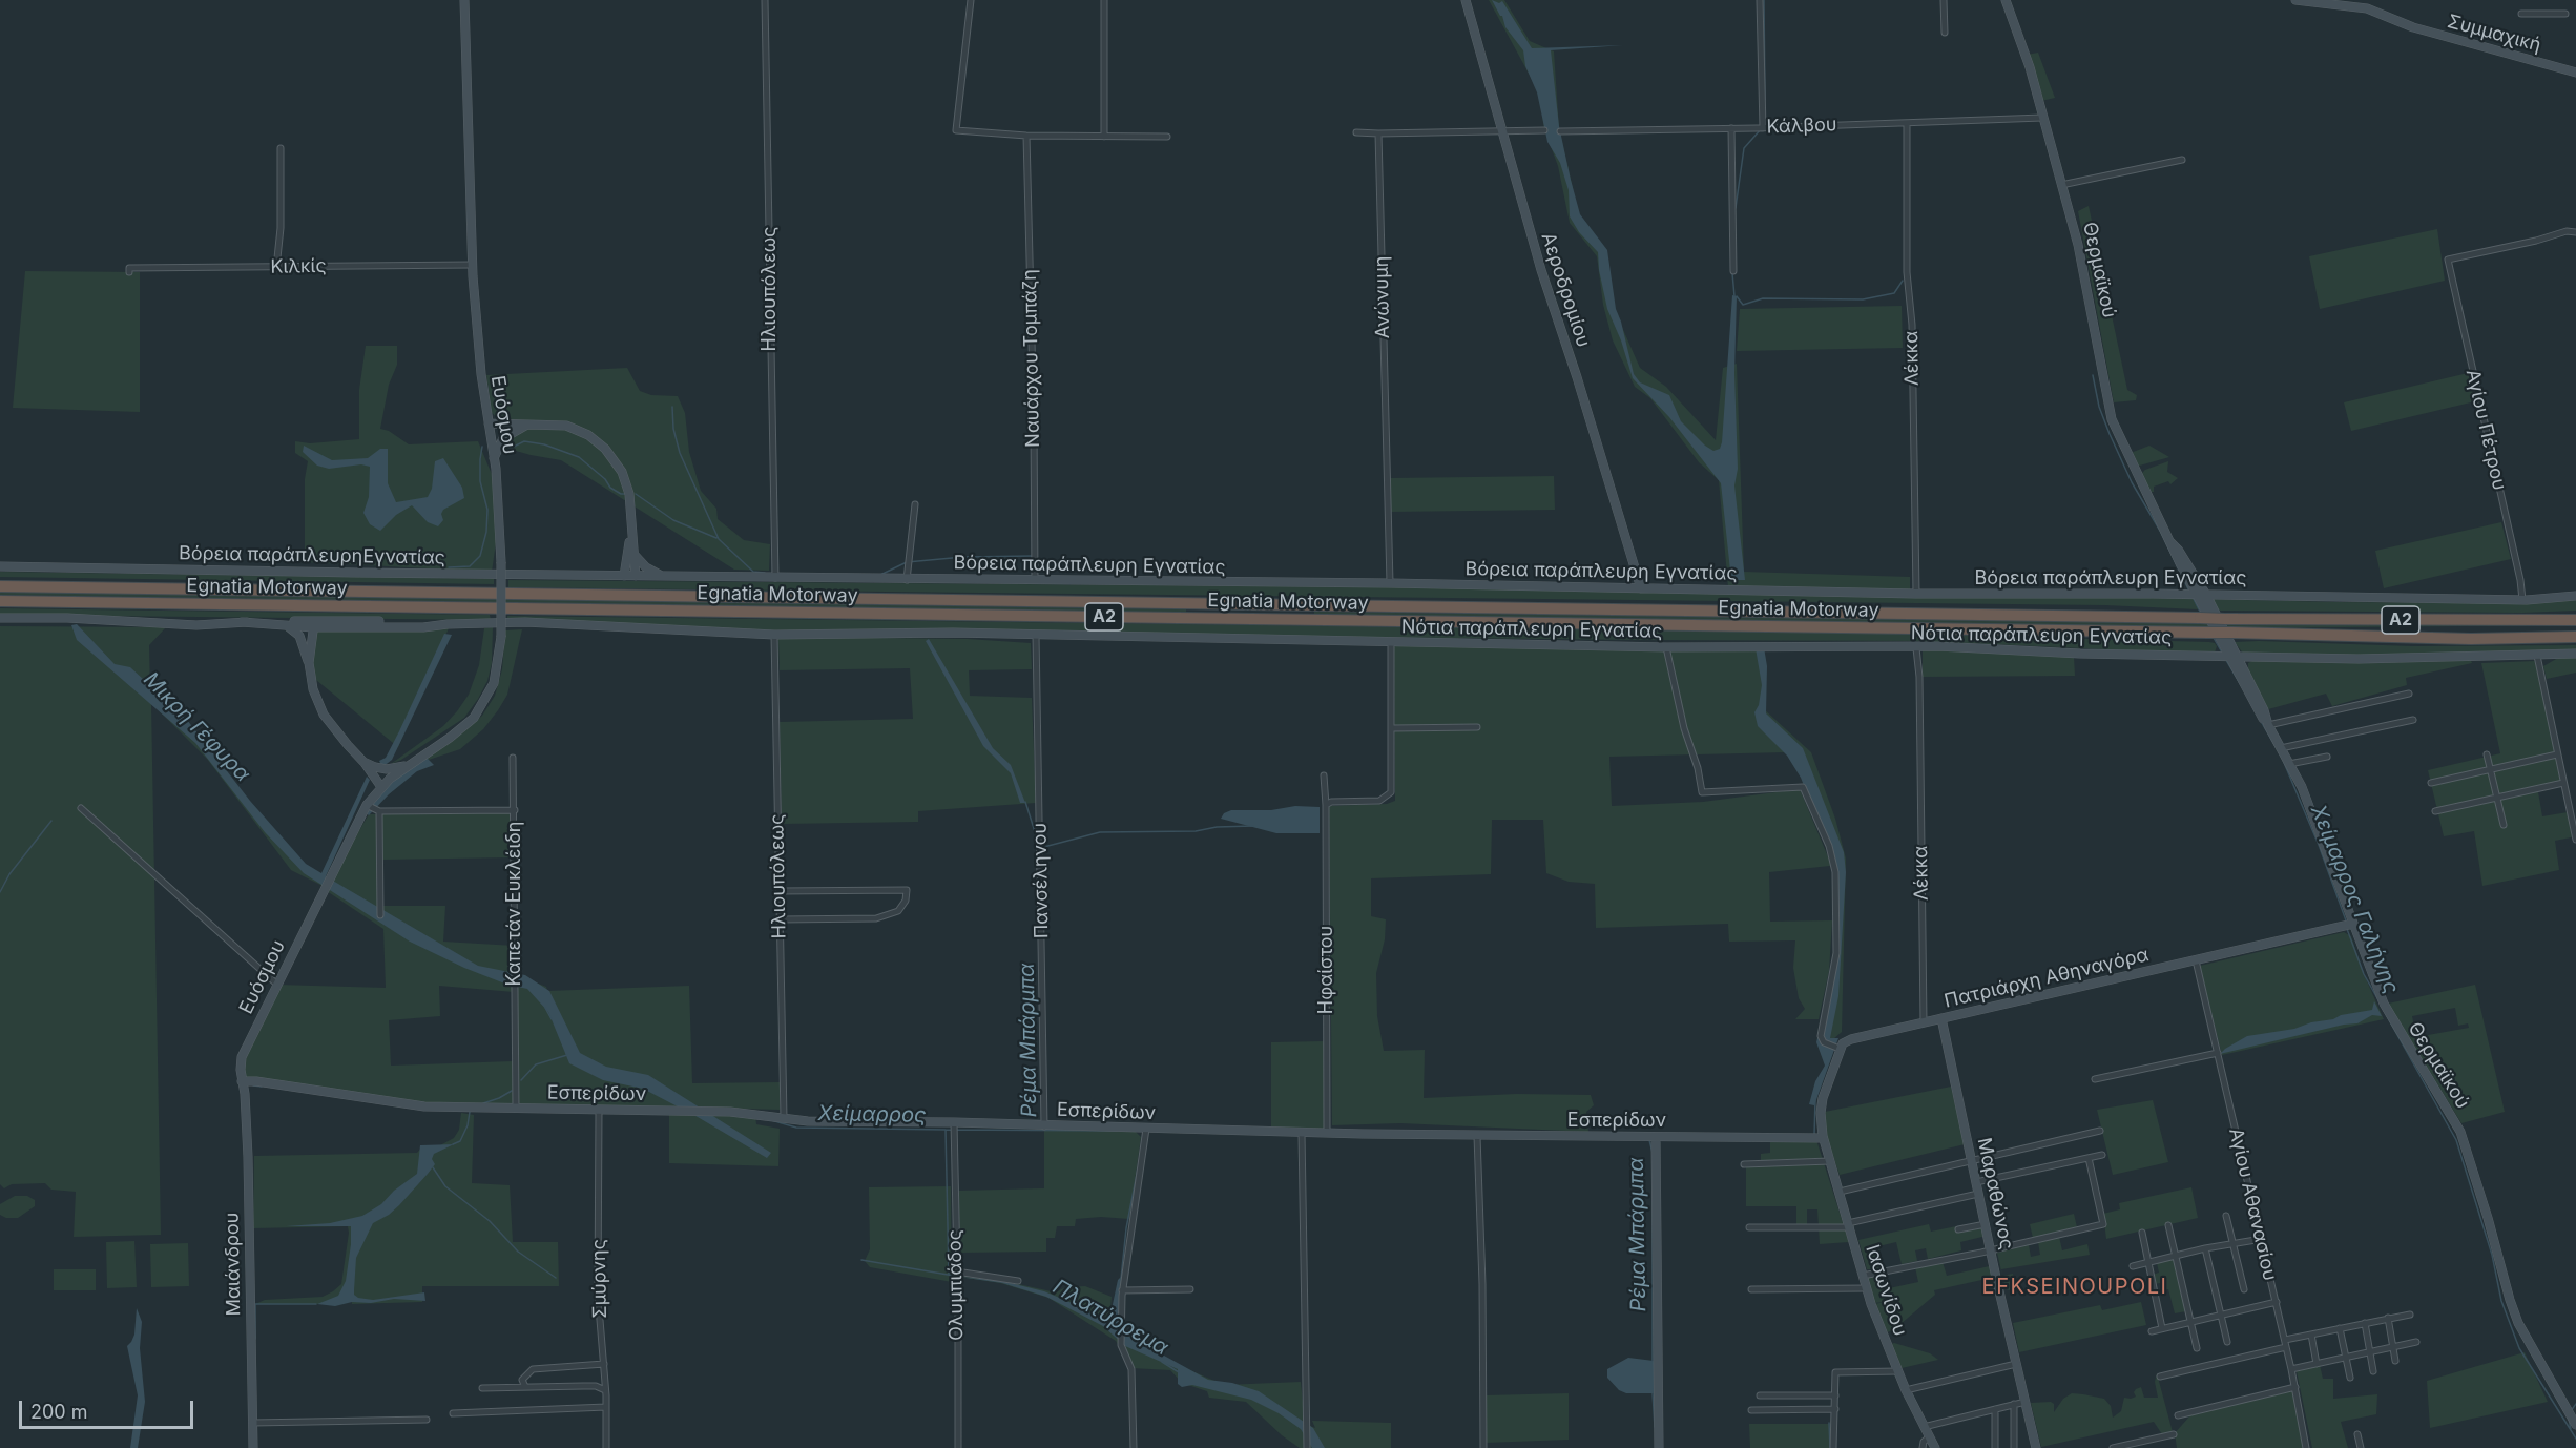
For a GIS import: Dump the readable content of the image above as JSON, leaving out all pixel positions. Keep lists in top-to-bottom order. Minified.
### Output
{"streets":{"highway":["Egnatia Motorway","Α2"],"street":["Συμμαχική","Κάλβου","Κιλκίς","Θερμαϊκού","Ηλιουπόλεως","Αεροδρομίου","Ανώνυμη","Ναυάρχου Τομπάζη","Λέκκα","Ευόσμου","Αγίου Πέτρου","Βόρεια παράπλευρηΕγνατίας","Βόρεια παράπλευρη Εγνατίας","Νότια παράπλευρη Εγνατίας","Πανσέληνου","Καπετάν Ευκλέιδη","Ηφαίστου","Πατριάρχη Αθηναγόρα","Εσπερίδων","Μαραθώνος","Αγίου Αθανασίου","Μαιάνδρου","Σμύρνης","Ολυμπιάδος","Ιασωνίδου"]},"crossings":[["Κάλβου","Θερμαϊκού"],["Κάλβου","Λέκκα"],["Κιλκίς","Ευόσμου"],["Θερμαϊκού","Βόρεια παράπλευρη Εγνατίας"],["Θερμαϊκού","Νότια παράπλευρη Εγνατίας"],["Θερμαϊκού","Πατριάρχη Αθηναγόρα"],["Ηλιουπόλεως","Βόρεια παράπλευρη Εγνατίας"],["Ηλιουπόλεως","Νότια παράπλευρη Εγνατίας"],["Ηλιουπόλεως","Εσπερίδων"],["Αεροδρομίου","Βόρεια παράπλευρη Εγνατίας"],["Ανώνυμη","Βόρεια παράπλευρη Εγνατίας"],["Ναυάρχου Τομπάζη","Βόρεια παράπλευρη Εγνατίας"],["Λέκκα","Βόρεια παράπλευρη Εγνατίας"],["Λέκκα","Νότια παράπλευρη Εγνατίας"],["Λέκκα","Πατριάρχη Αθηναγόρα"],["Ευόσμου","Καπετάν Ευκλέιδη"],["Ευόσμου","Εσπερίδων"],["Ευόσμου","Μαιάνδρου"],["Αγίου Πέτρου","Βόρεια παράπλευρη Εγνατίας"],["Βόρεια παράπλευρηΕγνατίας","Βόρεια παράπλευρη Εγνατίας"],["Νότια παράπλευρη Εγνατίας","Πανσέληνου"],["Πανσέληνου","Εσπερίδων"],["Καπετάν Ευκλέιδη","Εσπερίδων"],["Ηφαίστου","Εσπερίδων"],["Πατριάρχη Αθηναγόρα","Μαραθώνος"],["Πατριάρχη Αθηναγόρα","Αγίου Αθανασίου"],["Εσπερίδων","Μαιάνδρου"],["Εσπερίδων","Σμύρνης"],["Εσπερίδων","Ολυμπιάδος"],["Εσπερίδων","Ιασωνίδου"]],"districts":["EFKSEINOUPOLI"],"water":["Μικρή Γέφυρα","Χείμαρρος Γαλήνης","Ρέμα Μπάρμπα","Χείμαρρος","Πλατύρρεμα"],"scale_bar":"200 m"}
